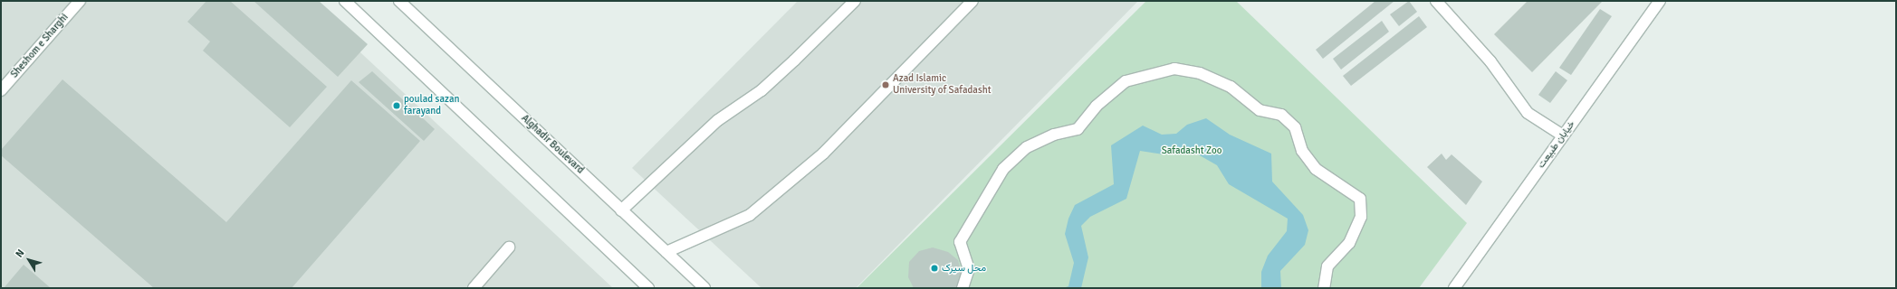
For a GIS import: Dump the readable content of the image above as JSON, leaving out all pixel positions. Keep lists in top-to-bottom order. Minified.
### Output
{"streets":{"street":["Sheshom e Sharghi","Alghadir Boulevard","خیابان طبیعت"]},"parks":["Safadasht Zoo"],"places":["Azad Islamic University of Safadasht","poulad sazan farayand","محل سیرک"],"north":"top left"}
